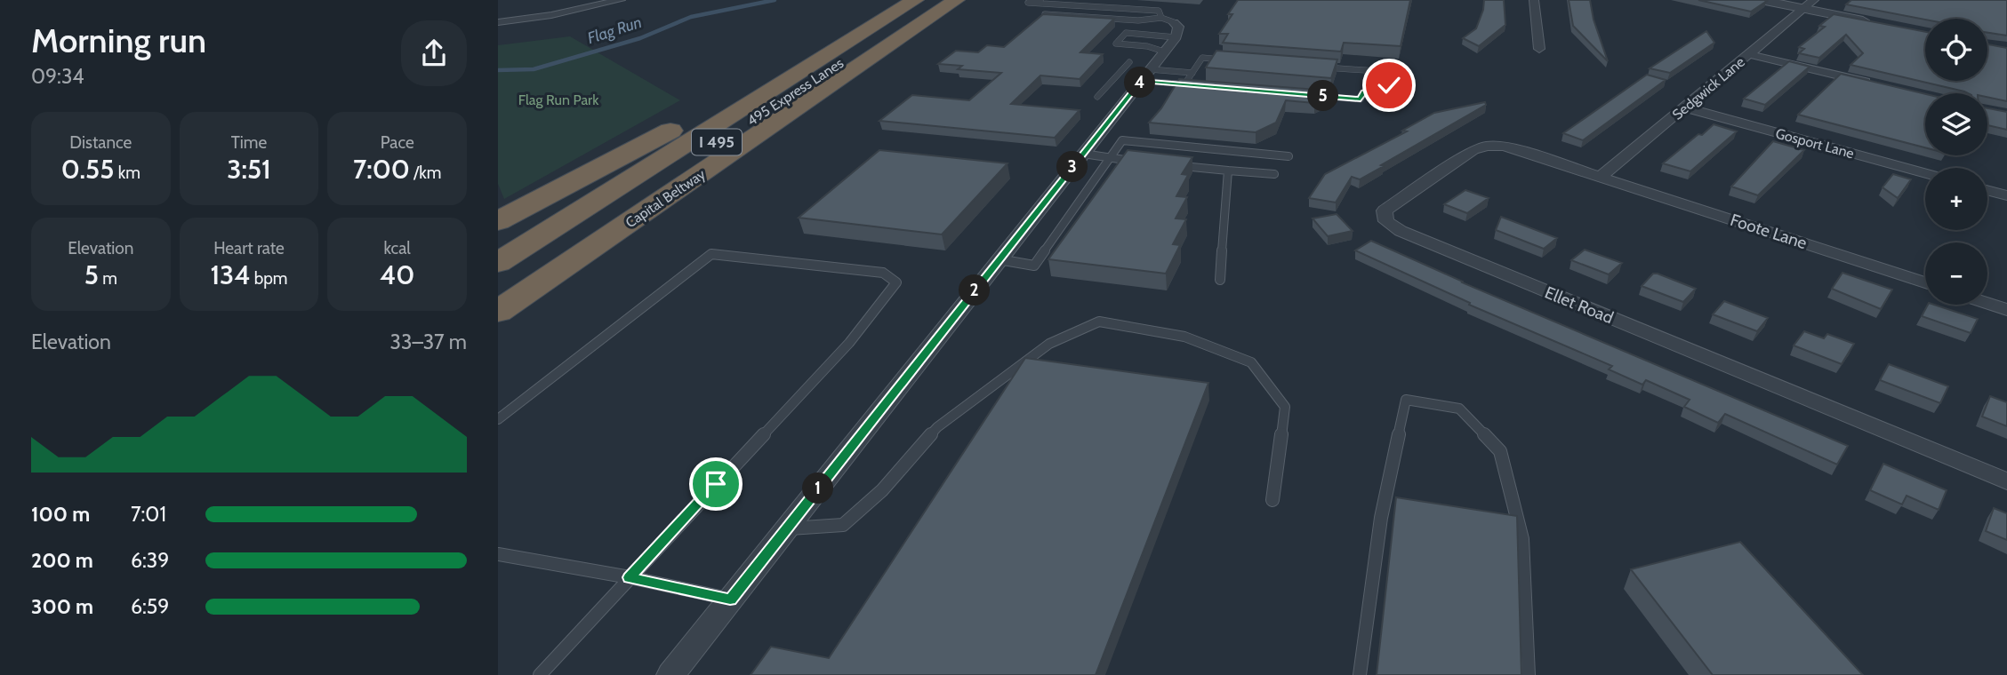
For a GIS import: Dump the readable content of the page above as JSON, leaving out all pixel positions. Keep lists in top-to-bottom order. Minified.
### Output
{"streets":{"highway":["495 Express Lanes","I 495","Capital Beltway"],"street":["Sedgwick Lane","Gosport Lane","Foote Lane","Ellet Road"]},"crossings":[["Sedgwick Lane","Gosport Lane"],["Sedgwick Lane","Foote Lane"],["Sedgwick Lane","Ellet Road"],["Foote Lane","Ellet Road"]],"water":["Flag Run"],"parks":["Flag Run Park"],"page":{"heading":["Morning run","09:34"],"map_buttons":["+","−"],"pins":["4","5","3","2","1"],"stats":[["Distance","0.55 km"],["Time","3:51"],["Pace","7:00 /km"],["Elevation","5 m"],["Heart rate","134 bpm"],["kcal","40"]],"chart":["Elevation","33–37 m"],"list":[{"name":"100 m","note":"7:01"},{"name":"200 m","note":"6:39"},{"name":"300 m","note":"6:59"}]}}
